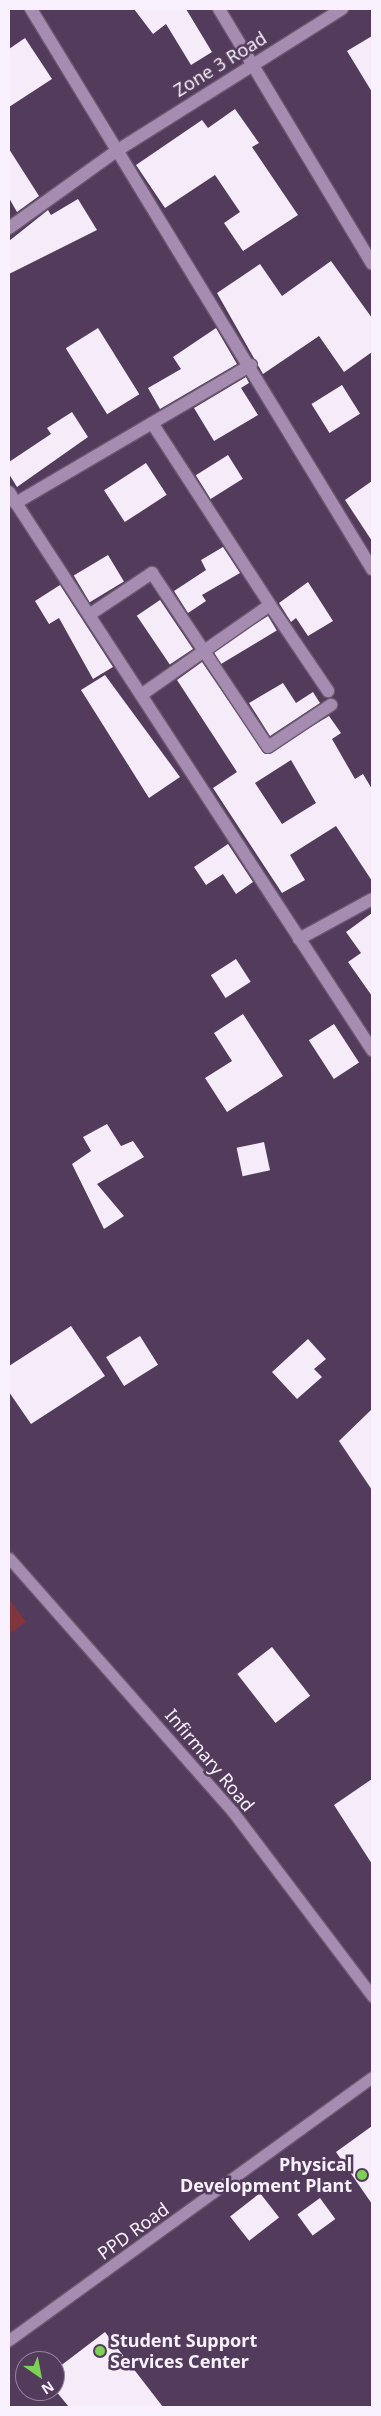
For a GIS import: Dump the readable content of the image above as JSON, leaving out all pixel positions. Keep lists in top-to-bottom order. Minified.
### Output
{"streets":{"street":["Zone 3 Road"],"lane":["Infirmary Road","PPD Road"]},"places":["Physical Development Plant","Student Support Services Center"],"north":"bottom right"}
